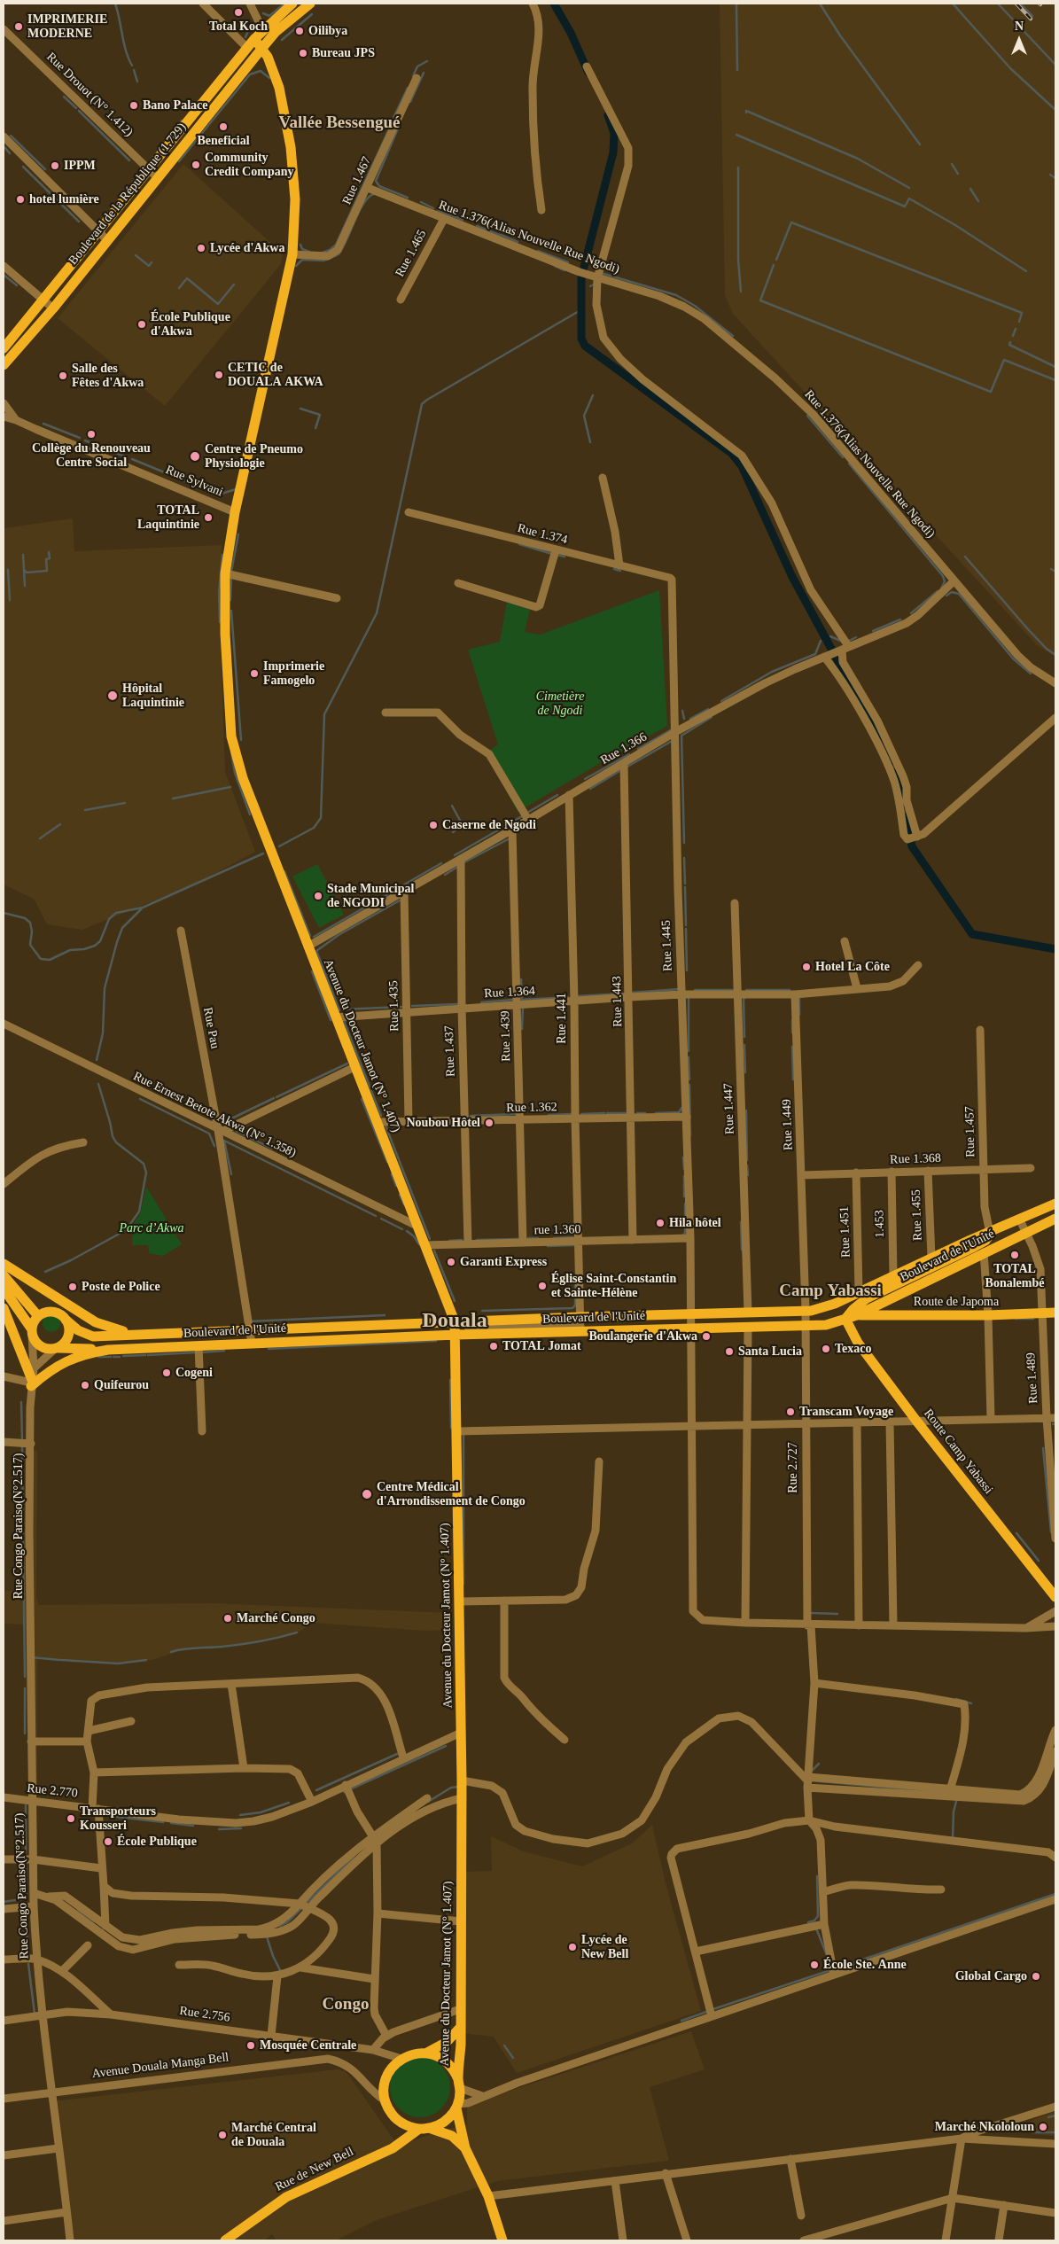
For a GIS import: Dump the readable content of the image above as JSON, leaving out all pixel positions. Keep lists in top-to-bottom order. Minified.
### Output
{"streets":{"main road":["Boulevard de la République (1.729)","Avenue du Docteur Jamot (N° 1.407)","Boulevard de l'Unité","Route de Japoma","Route Camp Yabassi","Rue de New Bell"],"street":["Rue Drouot (N° 1.412)","Rue 1.467","Rue 1.376(Alias Nouvelle Rue Ngodi)","Rue 1.465","Rue Sylvani","Rue 1.374","Rue 1.366","Rue 1.445","Rue 1.364","Rue 1.443","Rue 1.435","Rue 1.441","Rue Pau","Rue 1.439","Rue 1.437","Rue 1.362","Rue 1.447","Rue Ernest Betote Akwa (N° 1.358)","Rue 1.449","Rue 1.457","Rue 1.368","Rue 1.455","1.453","rue 1.360","Rue 1.451","Rue 1.489","Rue 2.727","Rue Congo Paraiso(N°2.517)","Rue 2.770","Rue 2.756","Avenue Douala Manga Bell"]},"crossings":[["Rue Drouot (N° 1.412)","Boulevard de la République (1.729)"],["Rue 1.467","Rue 1.376(Alias Nouvelle Rue Ngodi)"],["Rue 1.467","Avenue du Docteur Jamot (N° 1.407)"],["Boulevard de la République (1.729)","Avenue du Docteur Jamot (N° 1.407)"],["Rue 1.376(Alias Nouvelle Rue Ngodi)","Rue 1.465"],["Rue 1.376(Alias Nouvelle Rue Ngodi)","Rue 1.366"],["Rue Sylvani","Avenue du Docteur Jamot (N° 1.407)"],["Rue 1.374","Rue 1.445"],["Rue 1.366","Rue 1.445"],["Rue 1.366","Rue 1.443"],["Rue 1.366","Rue 1.435"],["Rue 1.366","Rue 1.441"],["Rue 1.366","Rue 1.439"],["Rue 1.366","Avenue du Docteur Jamot (N° 1.407)"],["Rue 1.366","Rue 1.437"],["Rue 1.445","Rue 1.364"],["Rue 1.445","Rue 1.362"],["Rue 1.445","rue 1.360"],["Rue 1.445","Boulevard de l'Unité"],["Rue 1.445","Rue 2.727"],["Rue 1.364","Rue 1.443"],["Rue 1.364","Rue 1.435"],["Rue 1.364","Rue 1.441"],["Rue 1.364","Rue 1.439"],["Rue 1.364","Avenue du Docteur Jamot (N° 1.407)"],["Rue 1.364","Rue 1.437"],["Rue 1.364","Rue 1.447"],["Rue 1.443","Rue 1.362"],["Rue 1.443","rue 1.360"],["Rue 1.435","Rue 1.362"],["Rue 1.441","Rue 1.362"],["Rue 1.441","rue 1.360"],["Rue 1.441","Boulevard de l'Unité"],["Rue Pau","Rue Ernest Betote Akwa (N° 1.358)"],["Rue Pau","Boulevard de l'Unité"],["Rue 1.439","Rue 1.362"],["Rue 1.439","rue 1.360"],["Avenue du Docteur Jamot (N° 1.407)","Rue 1.362"],["Avenue du Docteur Jamot (N° 1.407)","Rue Ernest Betote Akwa (N° 1.358)"],["Avenue du Docteur Jamot (N° 1.407)","rue 1.360"],["Avenue du Docteur Jamot (N° 1.407)","Boulevard de l'Unité"],["Avenue du Docteur Jamot (N° 1.407)","Rue 2.770"],["Avenue du Docteur Jamot (N° 1.407)","Rue 2.756"],["Avenue du Docteur Jamot (N° 1.407)","Avenue Douala Manga Bell"],["Avenue du Docteur Jamot (N° 1.407)","Rue de New Bell"],["Rue 1.437","Rue 1.362"],["Rue 1.437","rue 1.360"],["Rue 1.447","Boulevard de l'Unité"],["Rue 1.449","Rue 1.368"],["Rue 1.449","Boulevard de l'Unité"],["Rue 1.449","Rue 2.727"],["Rue 1.457","Rue 1.368"],["Rue 1.457","Boulevard de l'Unité"],["Rue 1.368","Rue 1.455"],["Rue 1.368","1.453"],["Rue 1.368","Rue 1.451"],["Rue 1.455","Boulevard de l'Unité"],["1.453","Boulevard de l'Unité"],["Rue 1.451","Boulevard de l'Unité"],["Boulevard de l'Unité","Route de Japoma"],["Boulevard de l'Unité","Rue 1.489"],["Boulevard de l'Unité","Route Camp Yabassi"],["Boulevard de l'Unité","Rue 2.727"],["Route de Japoma","Rue 1.489"],["Rue Congo Paraiso(N°2.517)","Rue 2.770"],["Rue Congo Paraiso(N°2.517)","Rue 2.756"],["Rue Congo Paraiso(N°2.517)","Avenue Douala Manga Bell"],["Rue 2.756","Avenue Douala Manga Bell"],["Rue 2.756","Rue de New Bell"],["Avenue Douala Manga Bell","Rue de New Bell"]],"districts":["Vallée Bessengué","Camp Yabassi","Douala","Congo"],"parks":["Cimetière de Ngodi","Parc d’Akwa"],"places":["Total Koch","IMPRIMERIE MODERNE","Oilibya","Bureau JPS","Bano Palace","Beneficial","Community Credit Company","IPPM","hotel lumière","Lycée d'Akwa","École Publique d'Akwa","CETIC de DOUALA AKWA","Salle des Fêtes d'Akwa","Collège du Renouveau Centre Social","Centre de Pneumo Physiologie","TOTAL Laquintinie","Imprimerie Famogelo","Hôpital Laquintinie","Caserne de Ngodi","Stade Municipal de NGODI","Hotel La Côte","Noubou Hôtel","Hila hôtel","TOTAL Bonalembé","Garanti Express","Église Saint-Constantin et Sainte-Hélène","Poste de Police","Boulangerie d'Akwa","TOTAL Jomat","Texaco","Santa Lucia","Cogeni","Quifeurou","Transcam Voyage","Centre Médical d'Arrondissement de Congo","Marché Congo","Transporteurs Kousseri","École Publique","Lycée de New Bell","École Ste. Anne","Global Cargo","Mosquée Centrale","Marché Nkololoun","Marché Central de Douala"],"north":"top"}
